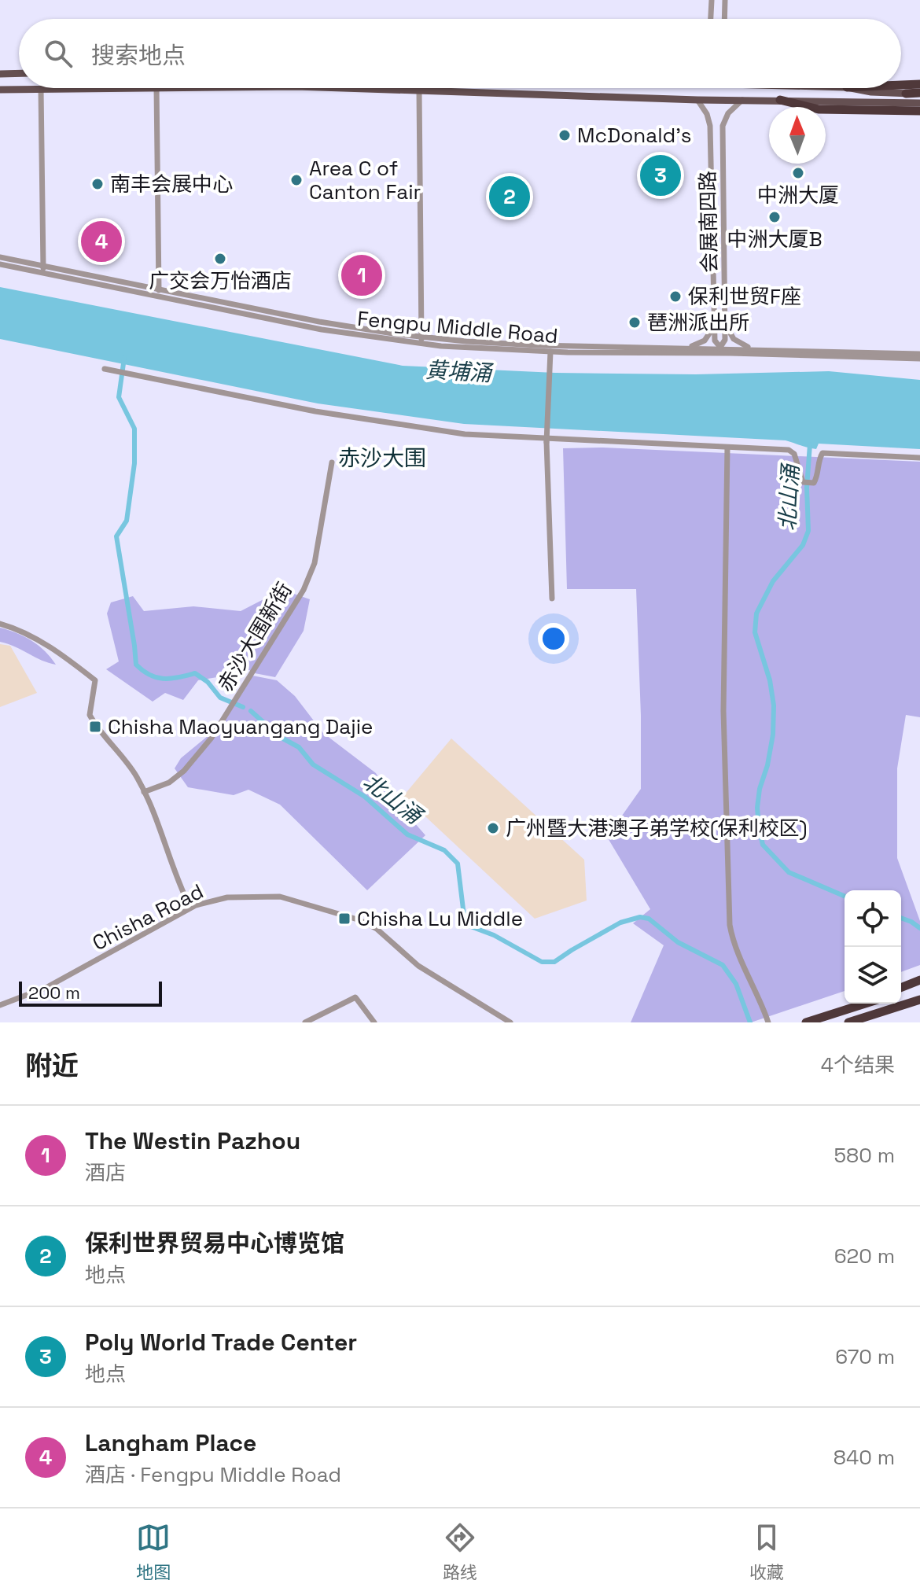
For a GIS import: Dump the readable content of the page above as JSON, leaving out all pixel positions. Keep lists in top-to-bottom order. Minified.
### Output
{"streets":{"street":["会展南四路","Fengpu Middle Road","赤沙大围新街","Chisha Road"]},"crossings":[["会展南四路","Fengpu Middle Road"]],"districts":["赤沙大围"],"water":["黄埔涌","北山涌"],"places":{"other":["McDonald's","中洲大厦","Area C of Canton Fair","南丰会展中心","中洲大厦B","广交会万怡酒店","保利世贸F座","琶洲派出所","广州暨大港澳子弟学校(保利校区)"],"transit":["Chisha Maoyuangang Dajie","Chisha Lu Middle"]},"scale_bar":"200 m","north":"top","page":{"search":"搜索地点","pins":["3","2","4","1"],"scale":"200 m","heading":["附近","4个结果"],"list":[{"mark":"1","name":"The Westin Pazhou","note":"酒店","value":"580 m"},{"mark":"2","name":"保利世界贸易中心博览馆","note":"地点","value":"620 m"},{"mark":"3","name":"Poly World Trade Center","note":"地点","value":"670 m"},{"mark":"4","name":"Langham Place","note":"酒店 · Fengpu Middle Road","value":"840 m"}],"nav":["地图","路线","收藏"]}}
